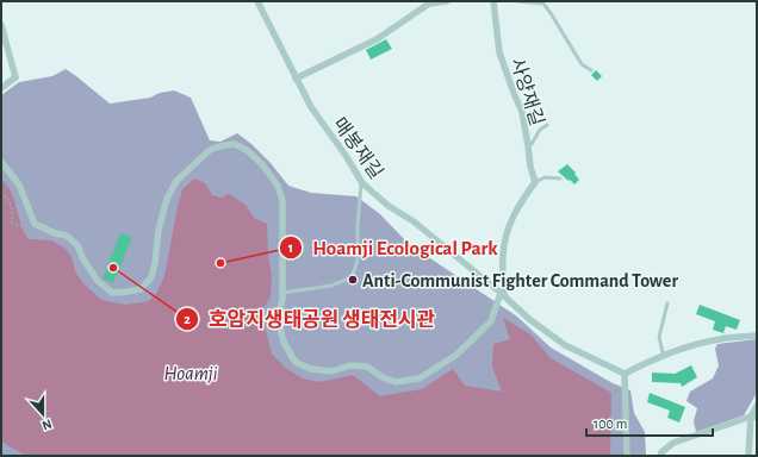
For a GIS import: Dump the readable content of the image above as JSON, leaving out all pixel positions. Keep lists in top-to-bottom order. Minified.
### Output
{"streets":{"street":["사양재길","매봉재길"]},"water":["Hoamji"],"places":["Hoamji Ecological Park","호암지생태공원 생태전시관","Anti-Communist Fighter Command Tower"],"scale_bar":"100 m","north":"bottom"}
